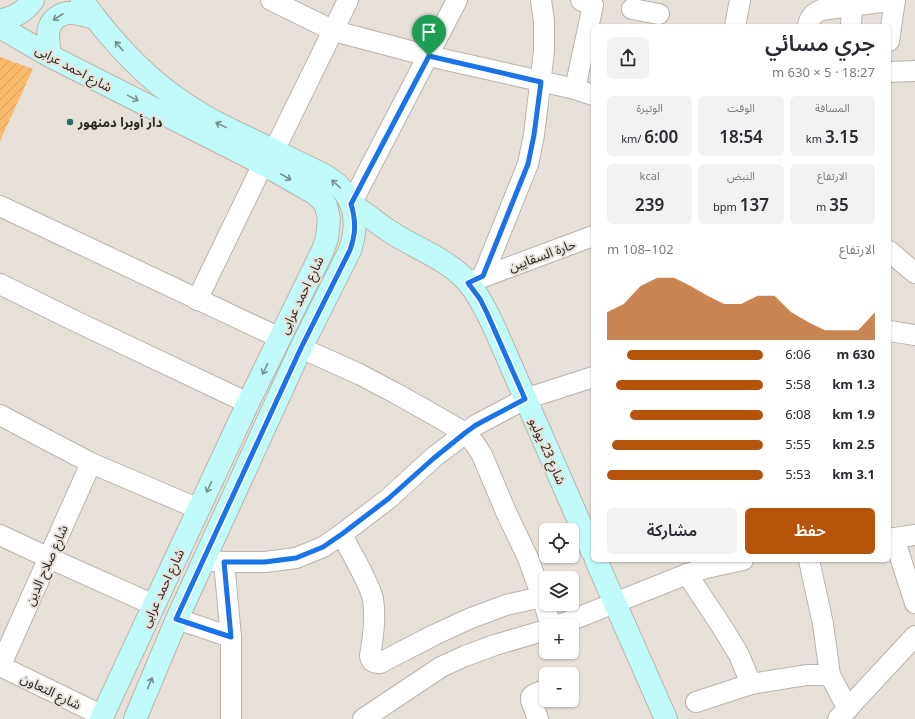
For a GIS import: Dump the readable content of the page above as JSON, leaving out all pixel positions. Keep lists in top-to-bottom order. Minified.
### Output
{"streets":{"main road":["شارع احمد عرابى","شارع 23 يوليو"],"street":["حارة السقايين","شارع صلاح الدين","شارع التعاون"]},"crossings":[["شارع احمد عرابى","شارع 23 يوليو"],["شارع احمد عرابى","شارع التعاون"],["حارة السقايين","شارع 23 يوليو"],["شارع صلاح الدين","شارع التعاون"]],"places":["دار أوبرا دمنهور"],"page":{"heading":["جري مسائي","18:27 · 5 × 630 m"],"stats":[["المسافة","3.15 km"],["الوقت","18:54"],["الوتيرة","6:00 /km"],["الارتفاع","35 m"],["النبض","137 bpm"],["kcal","239"]],"chart":["الارتفاع","102–108 m"],"list":[{"name":"630 m","note":"6:06"},{"name":"1.3 km","note":"5:58"},{"name":"1.9 km","note":"6:08"},{"name":"2.5 km","note":"5:55"},{"name":"3.1 km","note":"5:53"}],"buttons":["حفظ","مشاركة"],"map_buttons":["+","−"]}}
